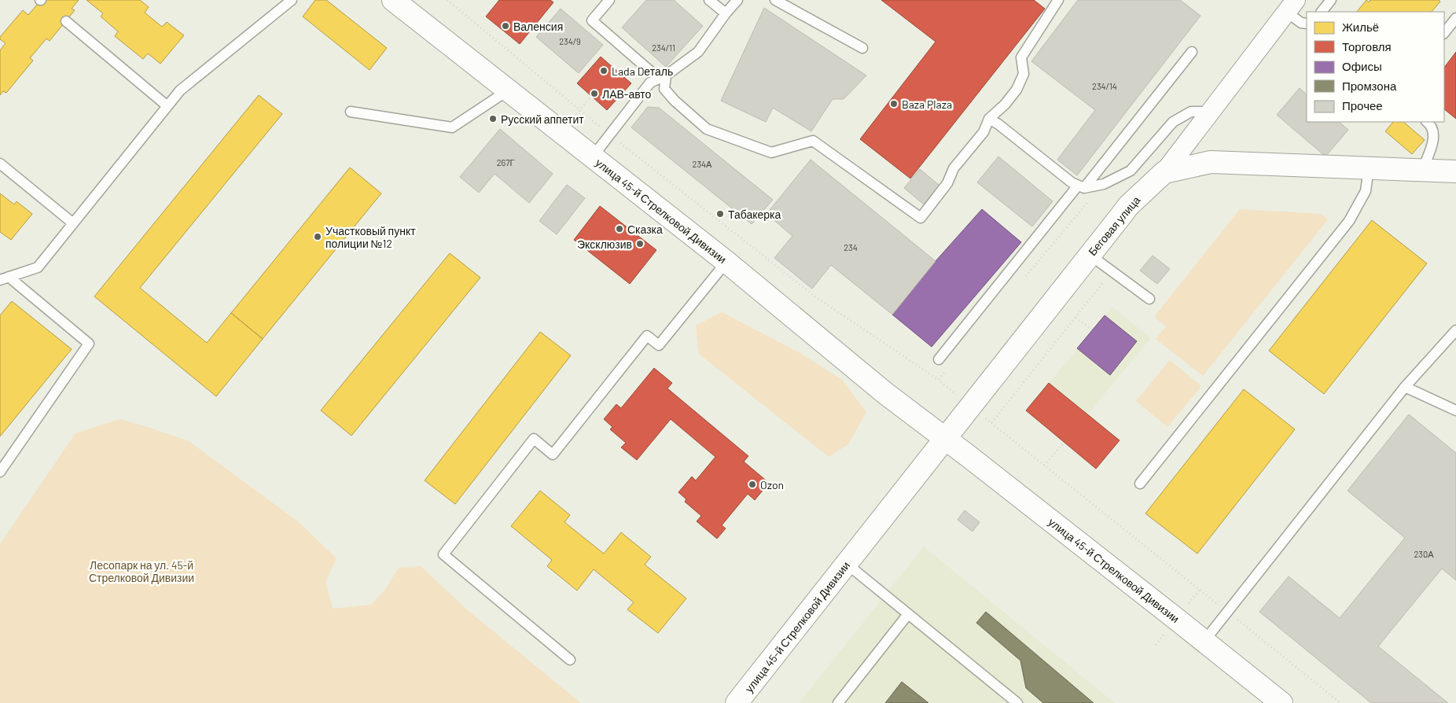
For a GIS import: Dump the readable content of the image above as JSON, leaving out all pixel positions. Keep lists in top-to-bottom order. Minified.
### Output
{"streets":{"main road":["улица 45-й Стрелковой Дивизии","Беговая улица"]},"crossings":[["улица 45-й Стрелковой Дивизии","Беговая улица"]],"parks":["Лесопарк на ул. 45-й Стрелковой Дивизии"],"places":["Валенсия","Lada Dеталь","ЛАВ-авто","Baza Plaza","Русский аппетит","Табакерка","Сказка","Участковый пункт полиции №12","Эксклюзив","Ozon"],"house_numbers":["234/9","234/11","234/14","267Г","234А","234","230А"],"legend":["Жильё","Торговля","Офисы","Промзона","Прочее"]}
